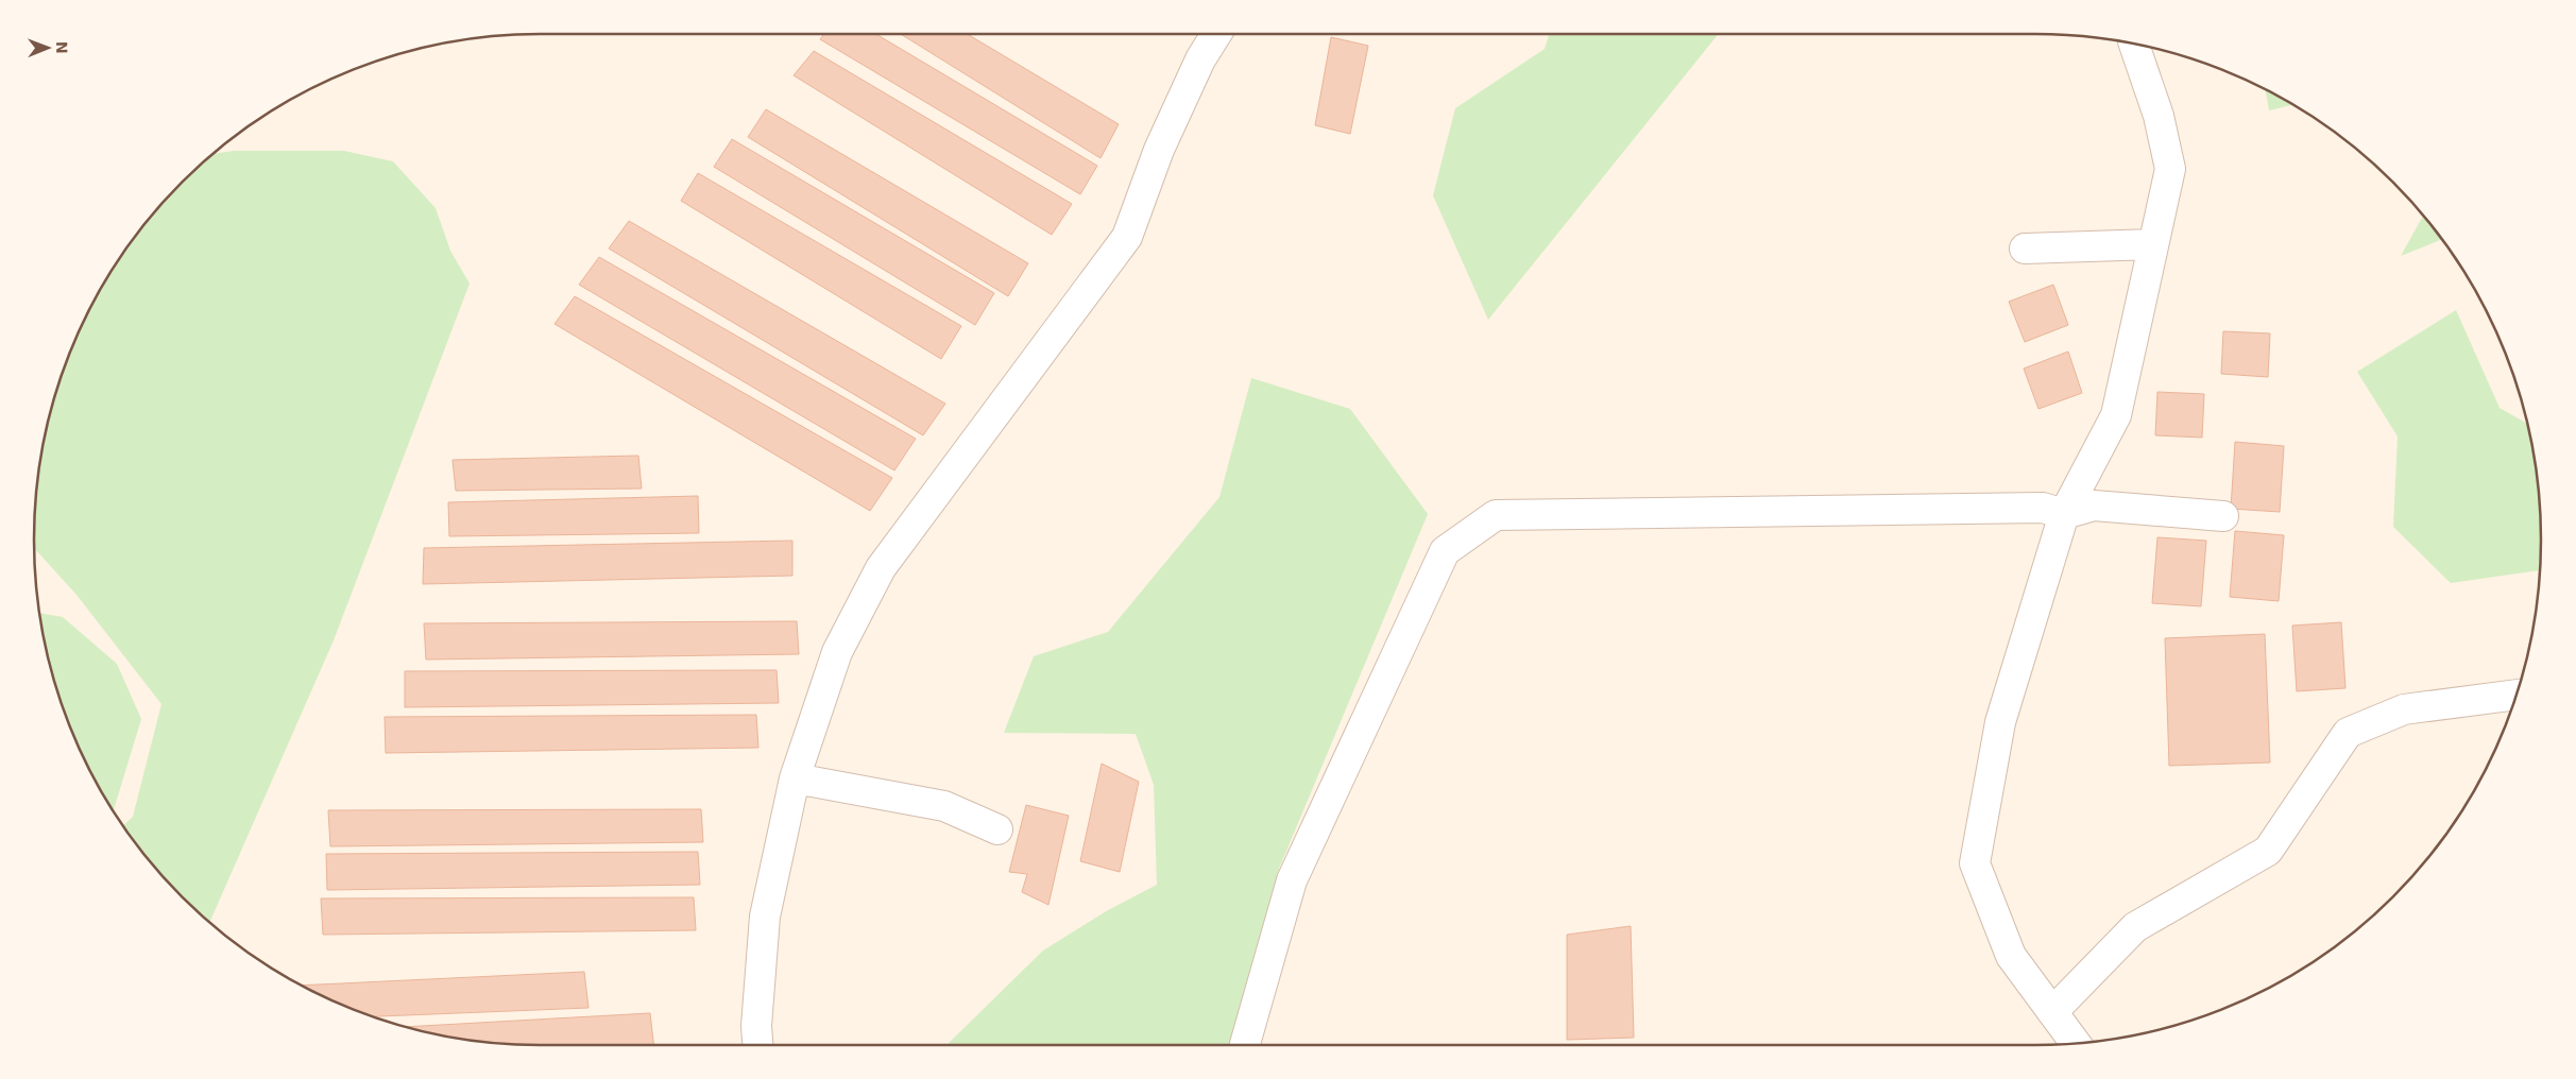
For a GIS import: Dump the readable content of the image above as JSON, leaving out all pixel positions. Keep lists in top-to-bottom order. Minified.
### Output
{"north":"right"}
